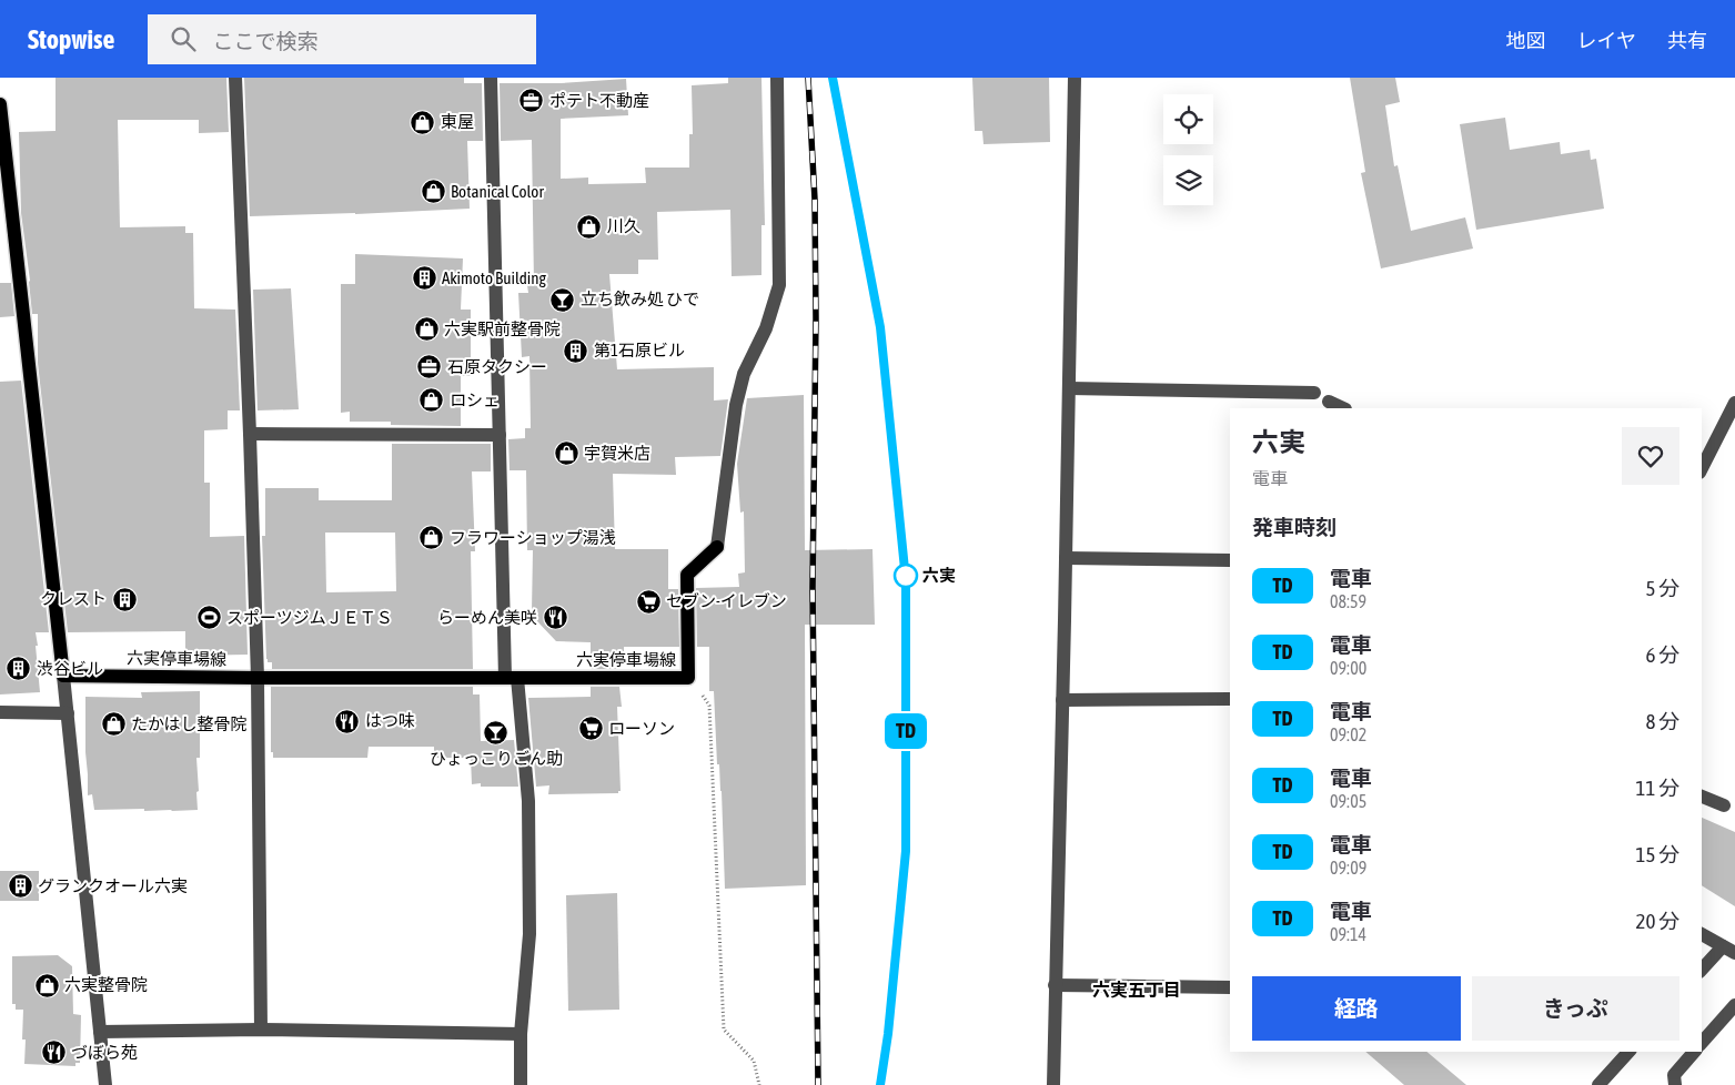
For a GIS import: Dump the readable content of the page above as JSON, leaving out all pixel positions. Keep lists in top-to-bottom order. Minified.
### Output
{"streets":{"main road":["六実停車場線"]},"districts":["六実五丁目"],"places":{"office":["ポテト不動産","石原タクシー"],"shop":["東屋","Botanical Color","川久","六実駅前整骨院","ロシェ","宇賀米店","フラワーショップ湯浅","たかはし整骨院","六実整骨院"],"building":["Akimoto Building","第1石原ビル","クレスト","渋谷ビル","グランクオール六実"],"bar":["立ち飲み処 ひで","ひょっこりごん助"],"other":["六実"],"supermarket":["セブン-イレブン","ローソン"],"sports":["スポーツジムＪＥＴＳ"],"restaurant":["らーめん美咲","はつ味","づぼら苑"]},"page":{"header":"Stopwise","search":"ここで検索","nav":["地図","レイヤ","共有"],"on_map":"TD","heading":[["六実","電車"],"発車時刻"],"list":[{"mark":"TD","name":"電車","note":"08:59","value":"5 分"},{"mark":"TD","name":"電車","note":"09:00","value":"6 分"},{"mark":"TD","name":"電車","note":"09:02","value":"8 分"},{"mark":"TD","name":"電車","note":"09:05","value":"11 分"},{"mark":"TD","name":"電車","note":"09:09","value":"15 分"},{"mark":"TD","name":"電車","note":"09:14","value":"20 分"}],"buttons":["経路","きっぷ"]}}
